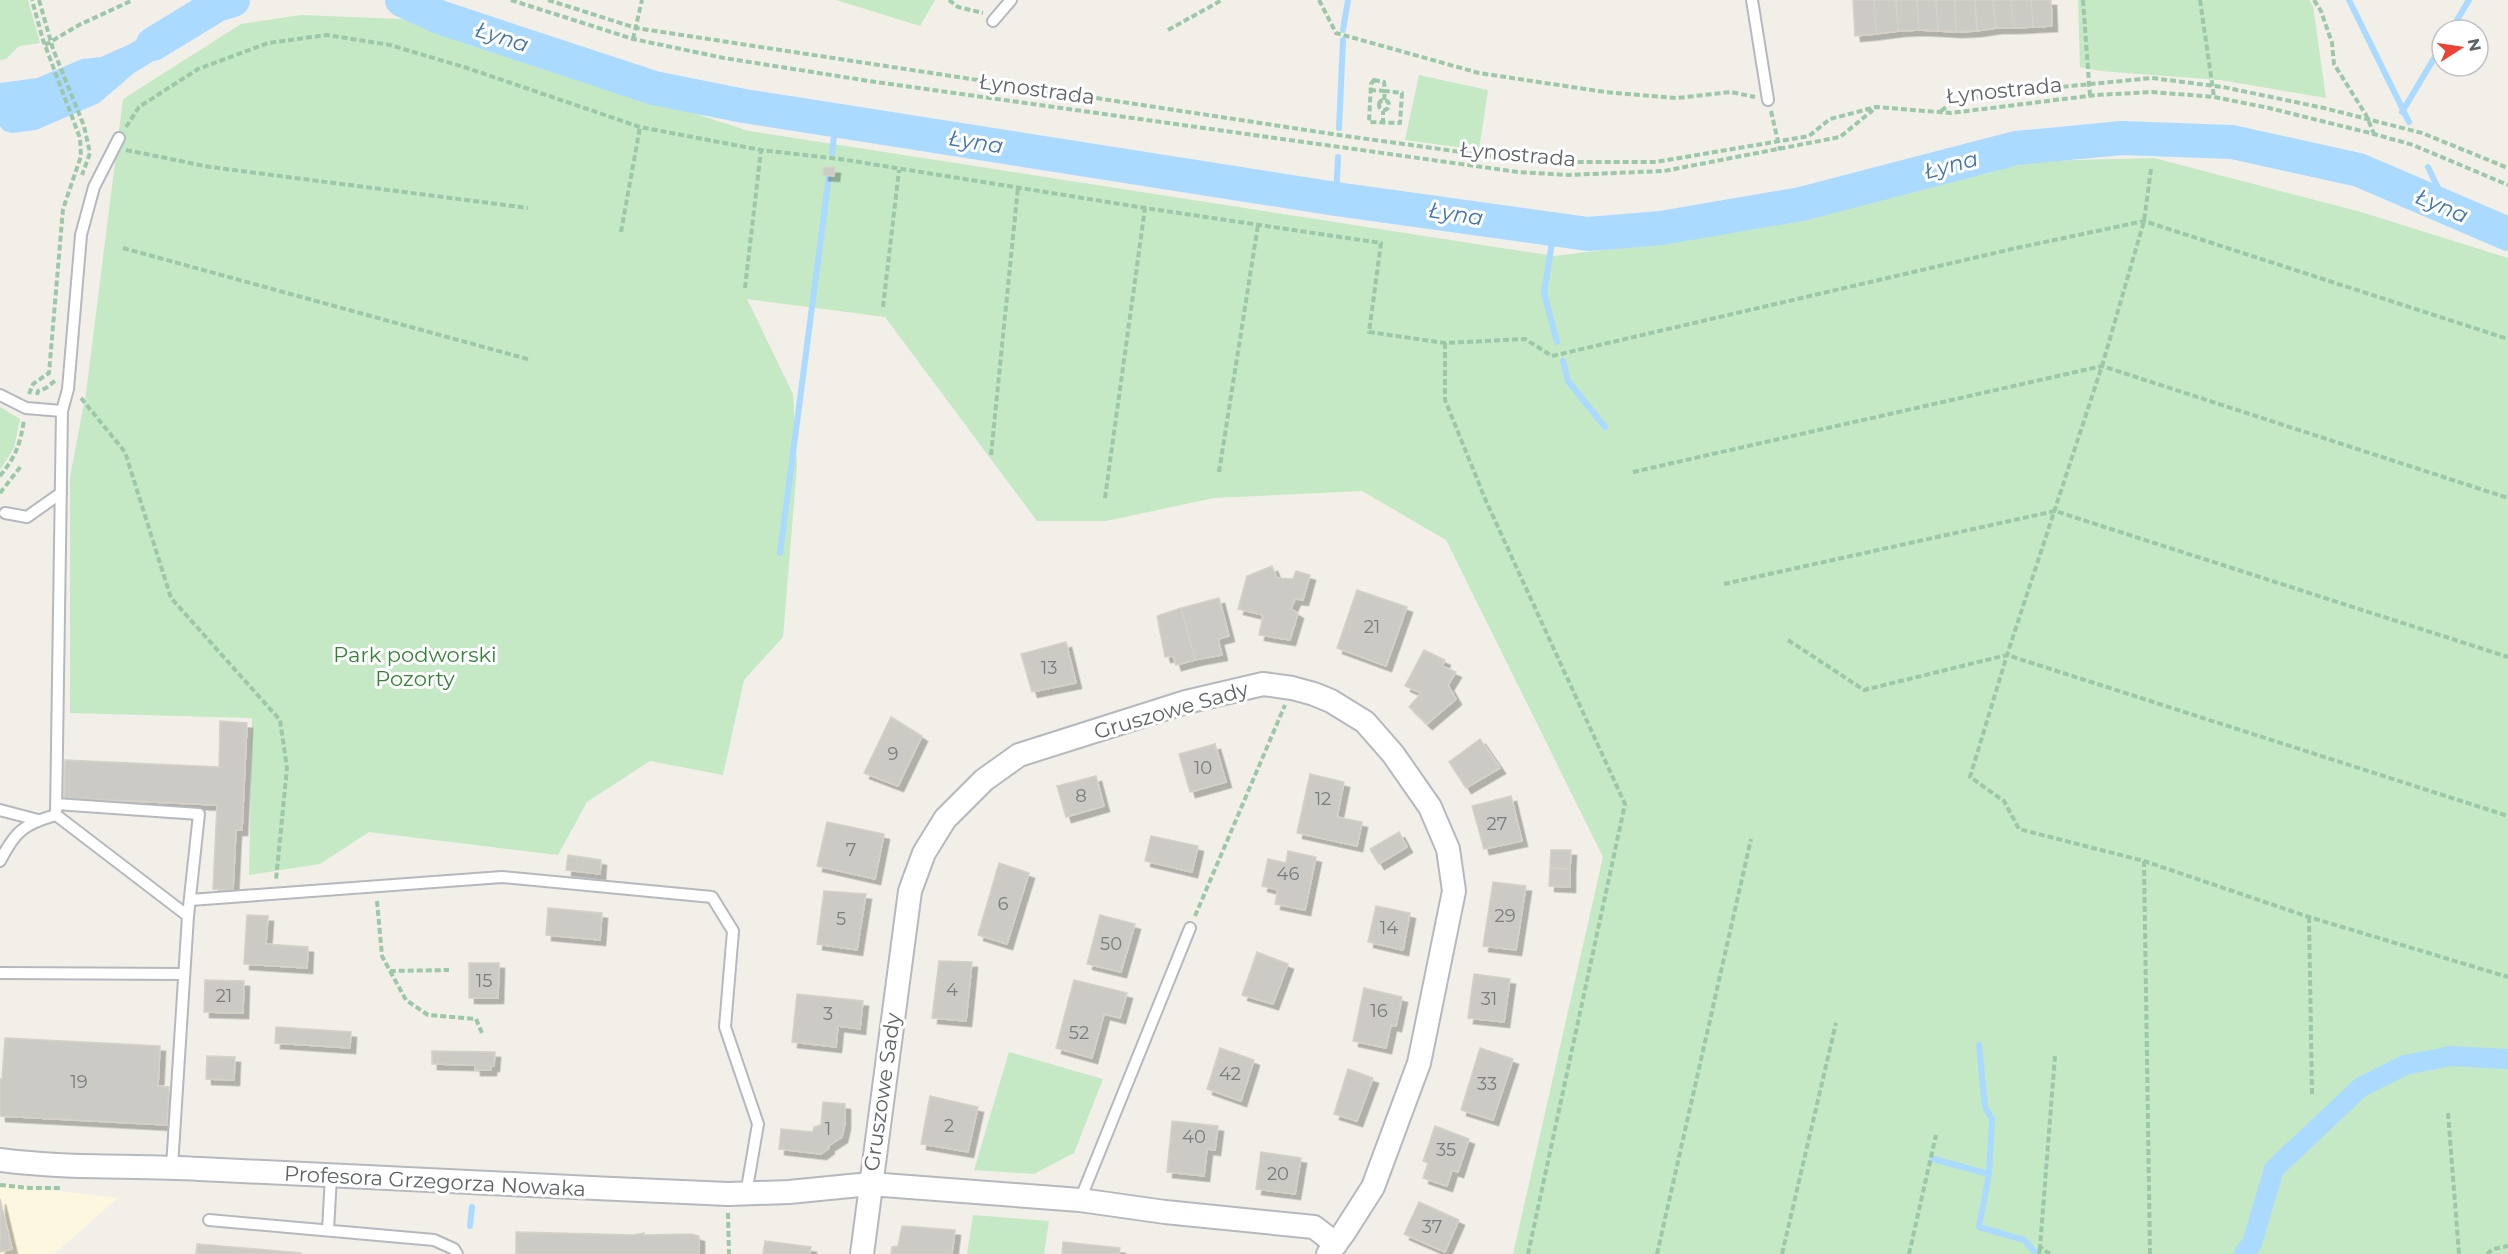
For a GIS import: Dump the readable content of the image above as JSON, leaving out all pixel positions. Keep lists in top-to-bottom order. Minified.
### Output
{"streets":{"street":["Gruszowe Sady","Profesora Grzegorza Nowaka"],"path":["Łynostrada"]},"crossings":[["Gruszowe Sady","Profesora Grzegorza Nowaka"]],"water":["Łyna"],"parks":["Park podworski Pozorty"],"house_numbers":["21","13","9","10","8","12","27","7","46","6","29","5","14","50","15","4","21","31","16","3","52","42","19","33","2","1","40","35","20","37"],"north":"right"}
